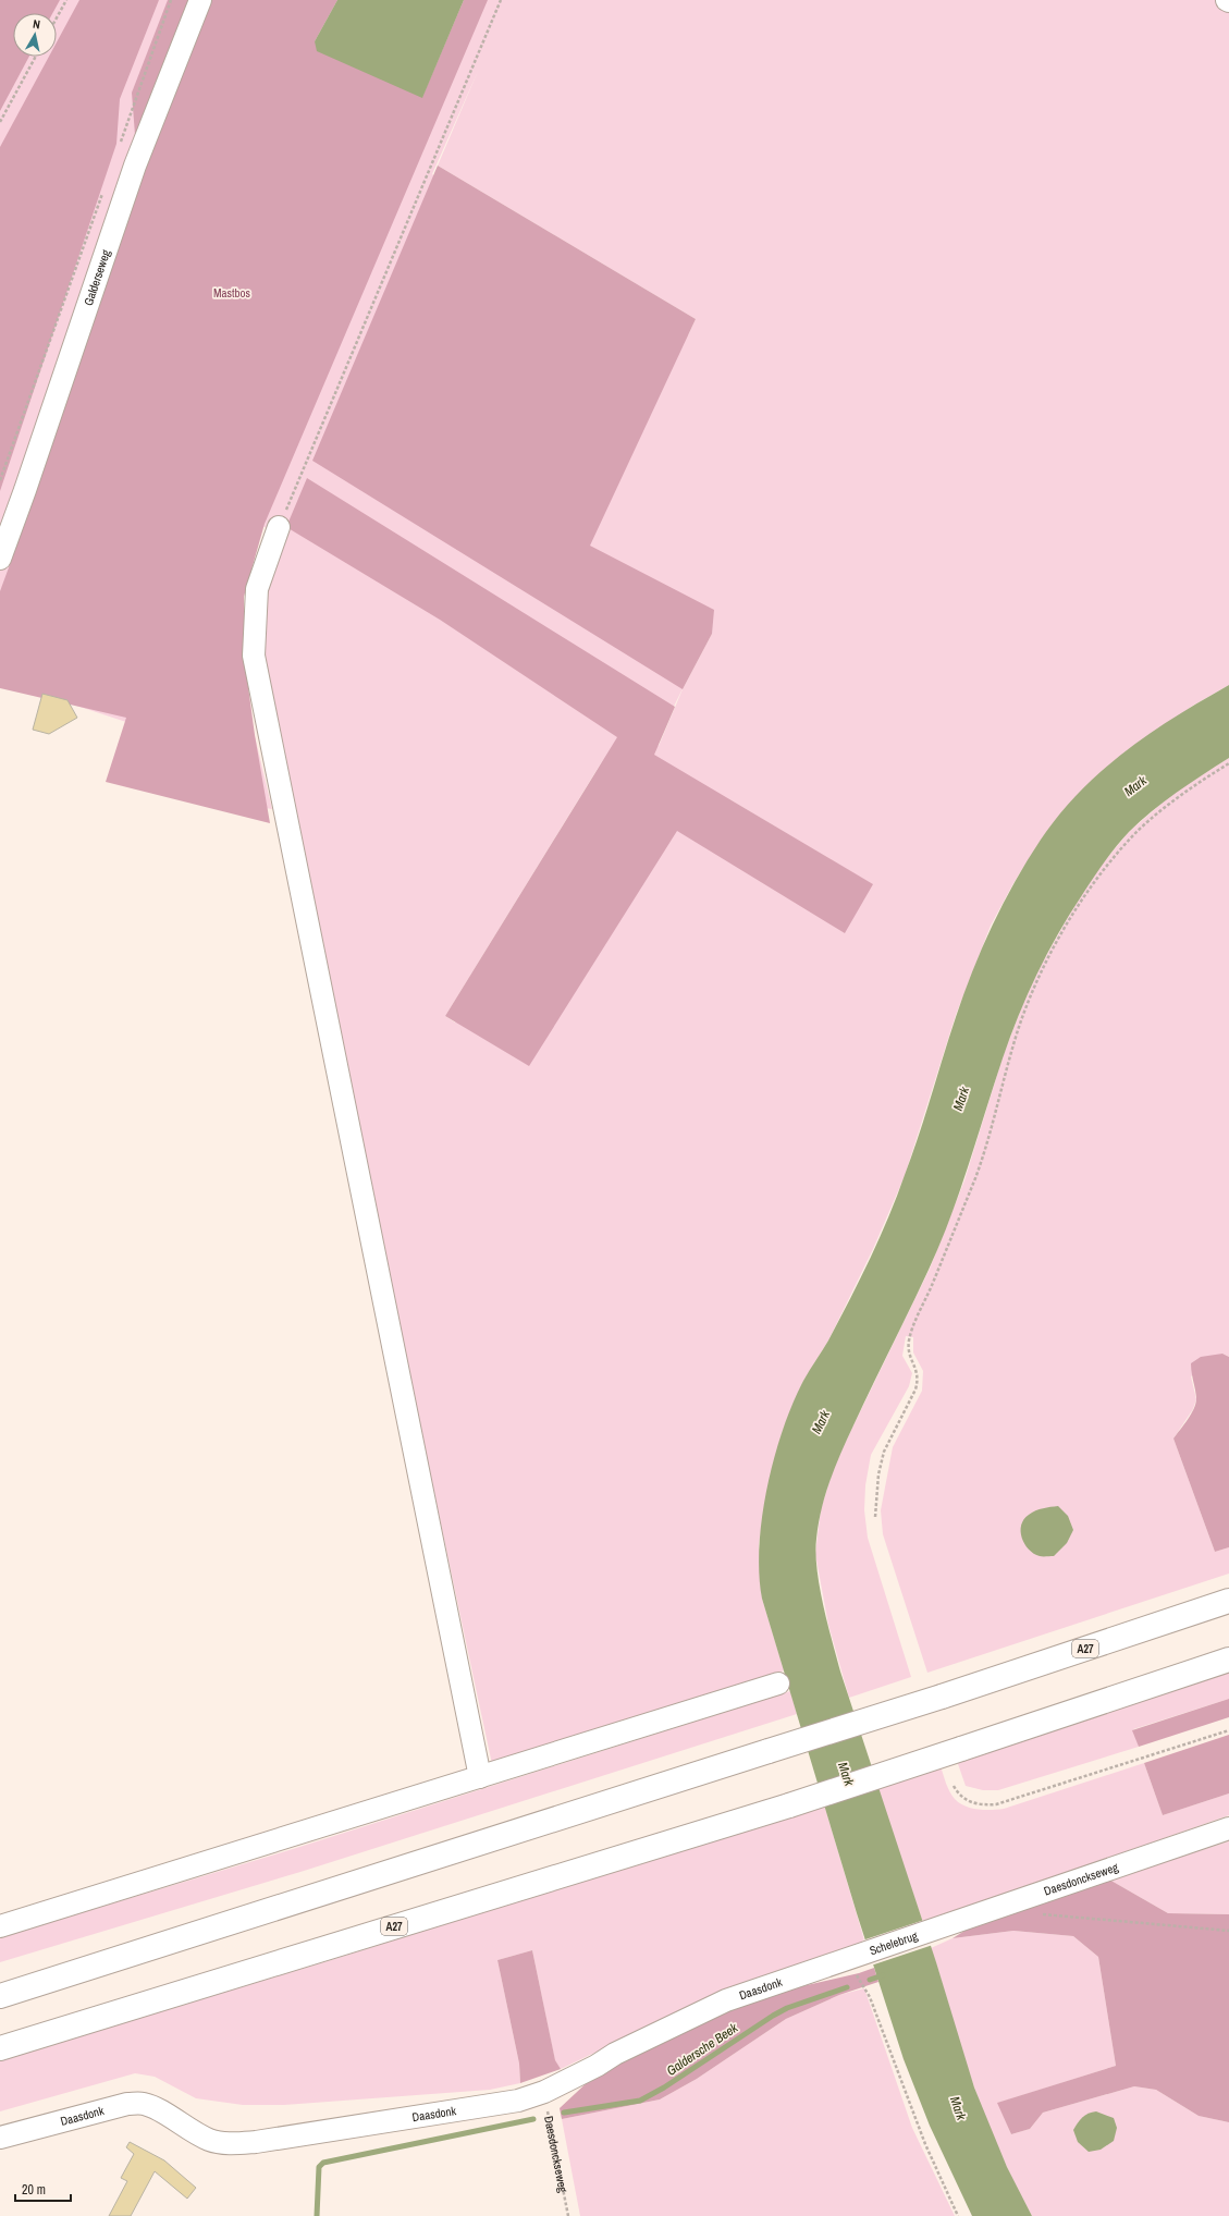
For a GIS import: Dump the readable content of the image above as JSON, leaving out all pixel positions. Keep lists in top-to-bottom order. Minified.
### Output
{"streets":{"highway":["A27"],"street":["Galderseweg","Daesdonckseweg","Schelebrug","Daasdonk"]},"crossings":[["Daesdonckseweg","Schelebrug"],["Daesdonckseweg","Daasdonk"],["Schelebrug","Daasdonk"]],"water":["Mark","Galdersche Beek"],"parks":["Mastbos"],"scale_bar":"20 m","north":"top"}
